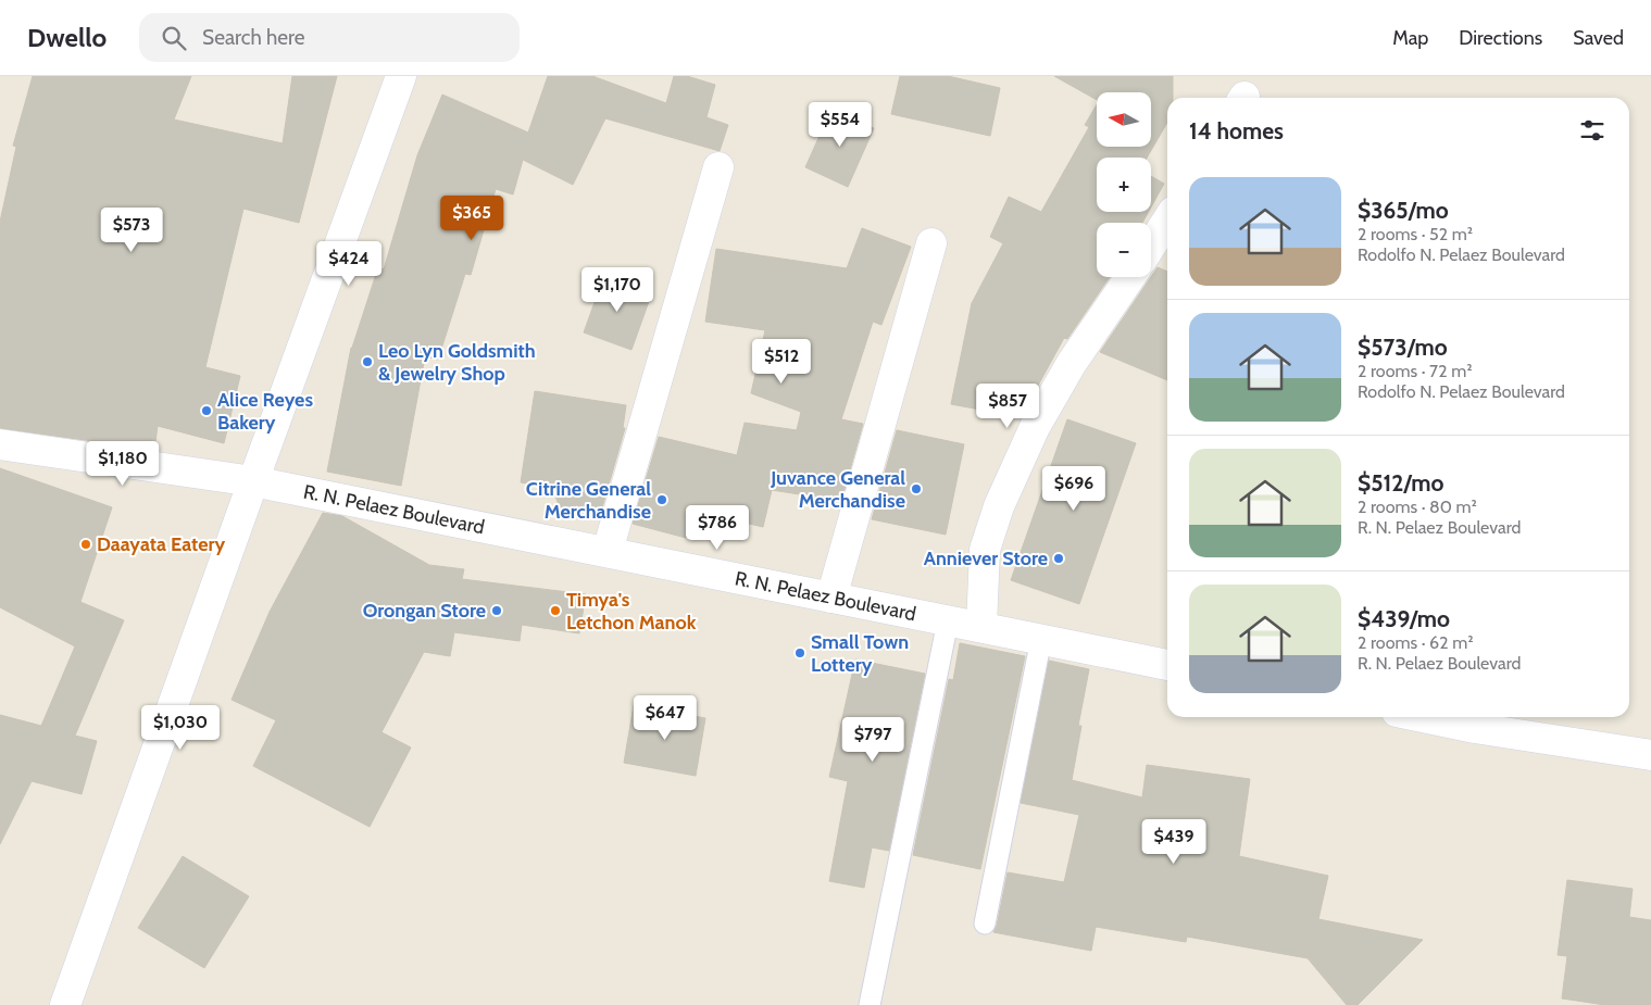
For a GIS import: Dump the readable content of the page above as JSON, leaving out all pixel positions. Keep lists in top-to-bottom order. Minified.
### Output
{"streets":{"street":["R. N. Pelaez Boulevard"]},"places":["Leo Lyn Goldsmith & Jewelry Shop","Alice Reyes Bakery","Juvance General Merchandise","Citrine General Merchandise","Daayata Eatery","Anniever Store","Orongan Store","Timya's Letchon Manok","Small Town Lottery"],"north":"left","page":{"header":"Dwello","search":"Search here","nav":["Map","Directions","Saved"],"map_buttons":["+","−"],"heading":"14 homes","price":["$554","$365","$573","$424","$1,170","$512","$857","$1,180","$696","$786","$647","$1,030","$797","$439"],"list":[{"name":"$365/mo","note":"2 rooms · 52 m² · Rodolfo N. Pelaez Boulevard"},{"name":"$573/mo","note":"2 rooms · 72 m² · Rodolfo N. Pelaez Boulevard"},{"name":"$512/mo","note":"2 rooms · 80 m² · R. N. Pelaez Boulevard"},{"name":"$439/mo","note":"2 rooms · 62 m² · R. N. Pelaez Boulevard"}]}}
